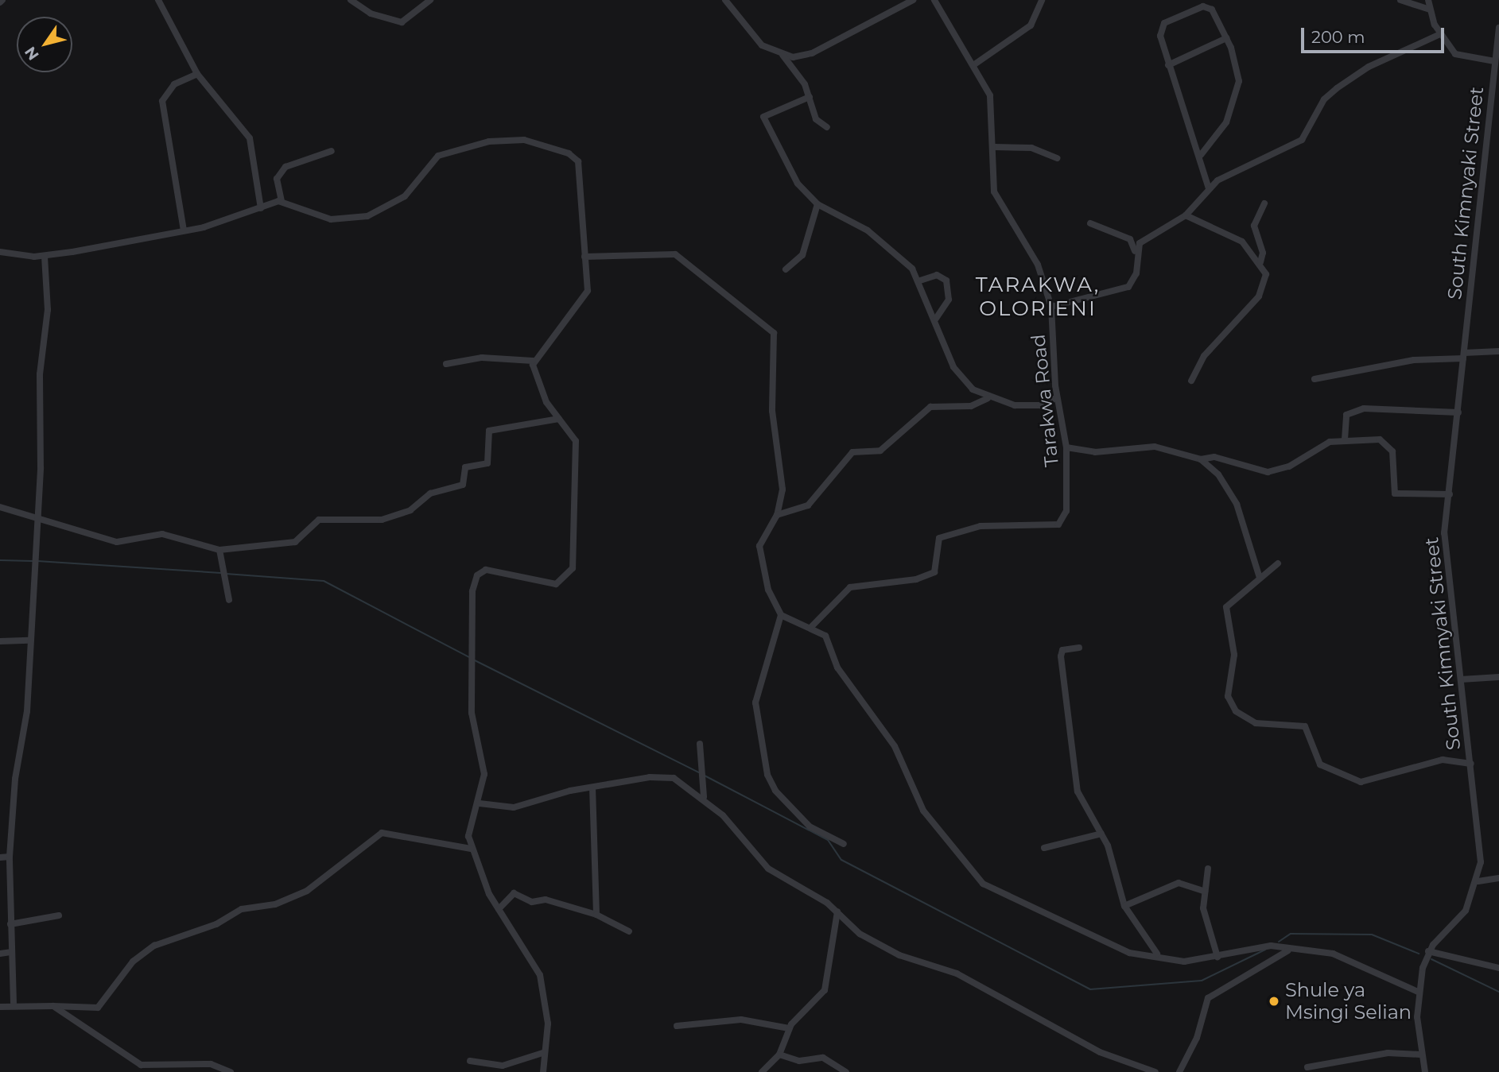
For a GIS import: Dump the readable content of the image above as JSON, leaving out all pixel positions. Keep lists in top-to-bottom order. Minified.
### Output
{"streets":{"street":["South Kimnyaki Street","Tarakwa Road"]},"districts":["TARAKWA, OLORIENI"],"places":["Shule ya Msingi Selian"],"scale_bar":"200 m","north":"bottom left"}
